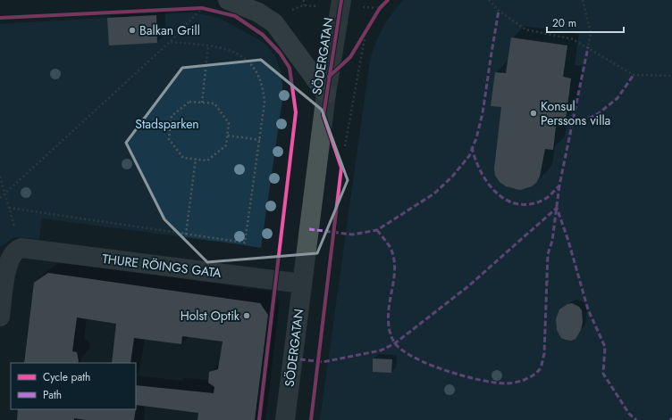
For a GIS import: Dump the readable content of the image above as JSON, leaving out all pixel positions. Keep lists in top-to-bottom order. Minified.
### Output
{"streets":{"street":["SÖDERGATAN","THURE RÖINGS GATA"]},"crossings":[["SÖDERGATAN","THURE RÖINGS GATA"]],"parks":["Stadsparken"],"places":["Balkan Grill","Konsul Perssons villa","Holst Optik"],"legend":["Cycle path","Path"],"scale_bar":"20 m"}
